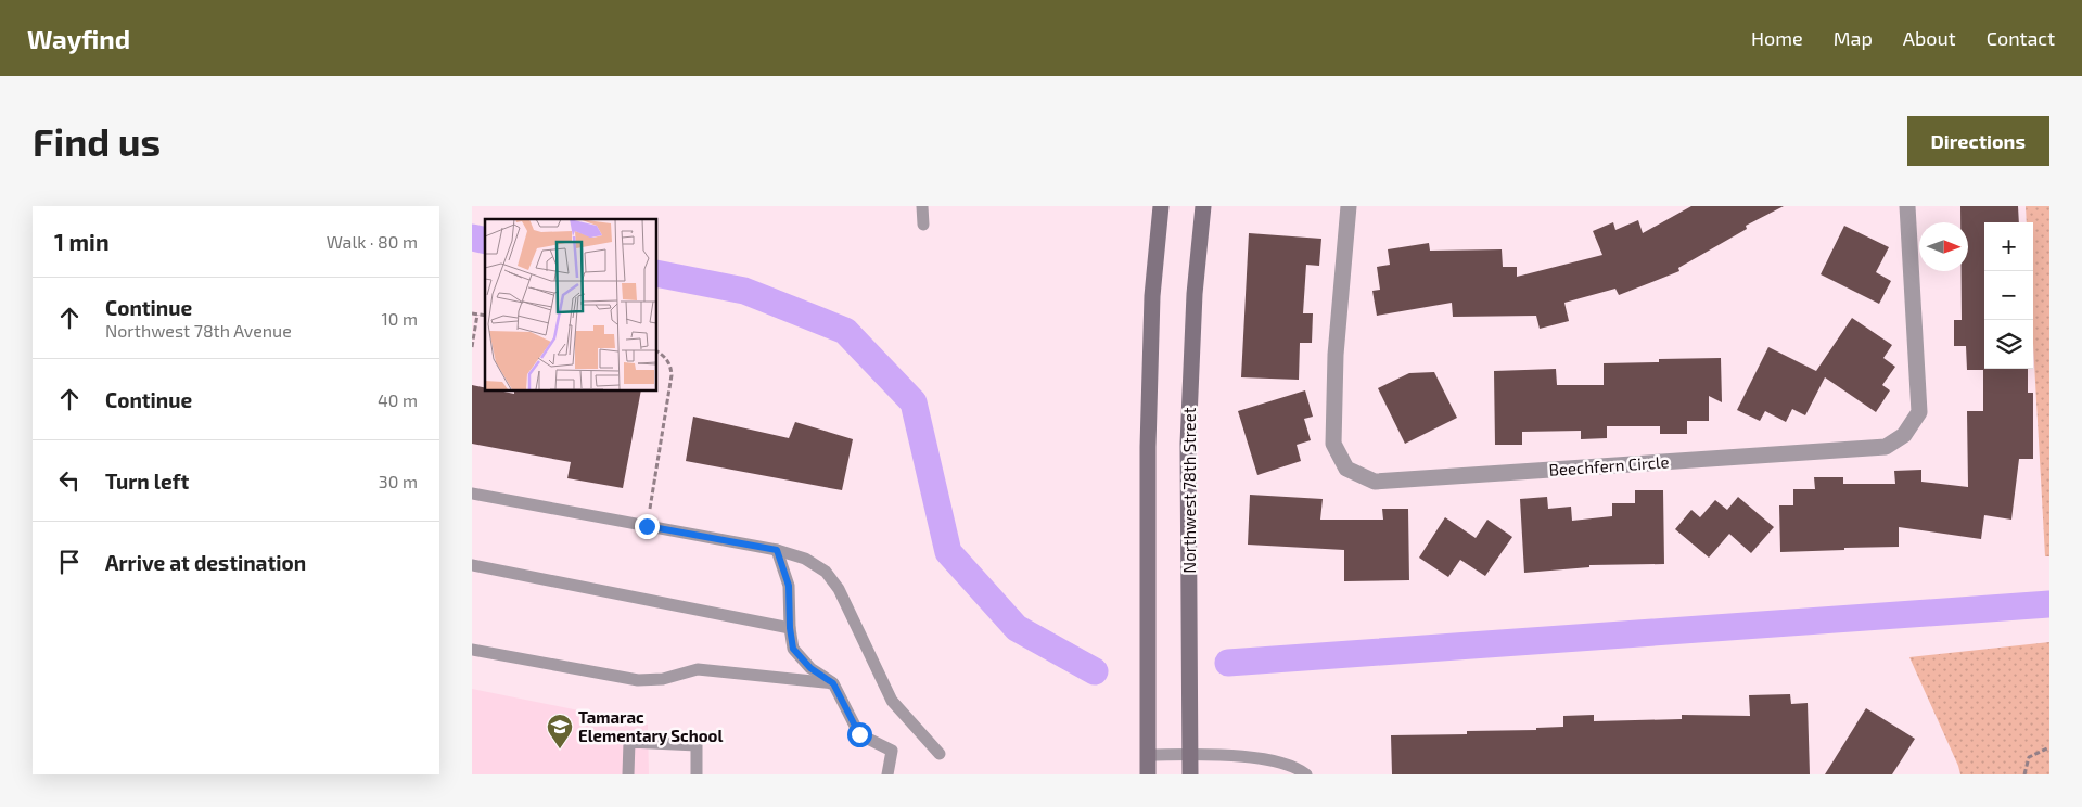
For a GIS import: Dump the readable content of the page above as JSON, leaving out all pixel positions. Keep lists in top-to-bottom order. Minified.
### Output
{"streets":{"street":["Beechfern Circle","Northwest 78th Street"]},"places":{"school or university":["Tamarac Elementary School"]},"north":"right","page":{"header":"Wayfind","nav":["Home","Map","About","Contact"],"buttons":"Directions","title":"Find us","heading":["1 min","Walk · 80 m"],"map_buttons":["+","−"],"list":[["Continue","Northwest 78th Avenue","10 m"],["Continue","40 m"],["Turn left","30 m"],"Arrive at destination"]}}
